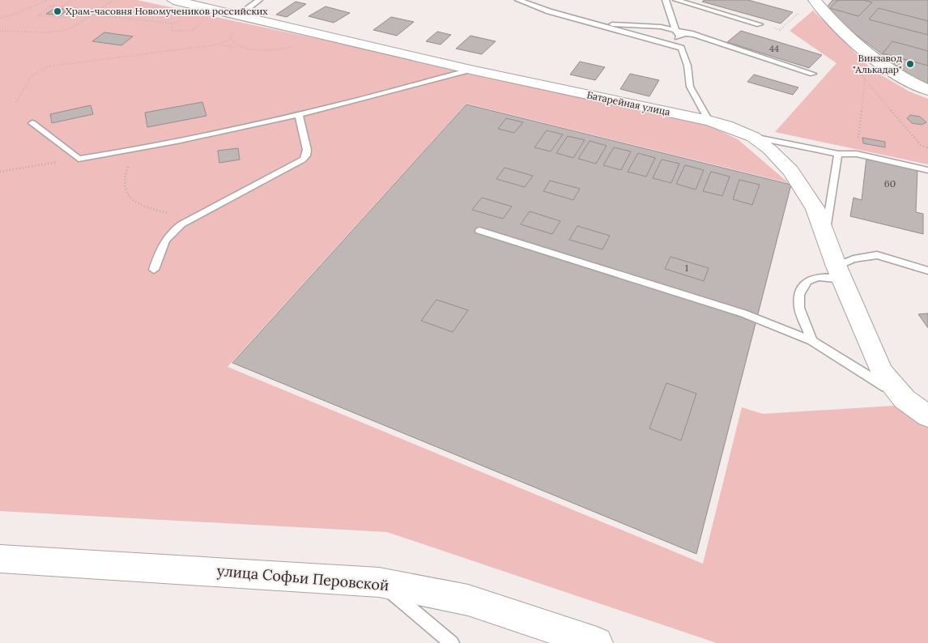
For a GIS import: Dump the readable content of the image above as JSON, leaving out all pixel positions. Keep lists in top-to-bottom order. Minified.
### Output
{"streets":{"street":["Батарейная улица","улица Софьи Перовской"]},"places":["Храм-часовня Новомучеников российских","Винзавод \"Алькадар\""],"house_numbers":["44","60","1"]}
